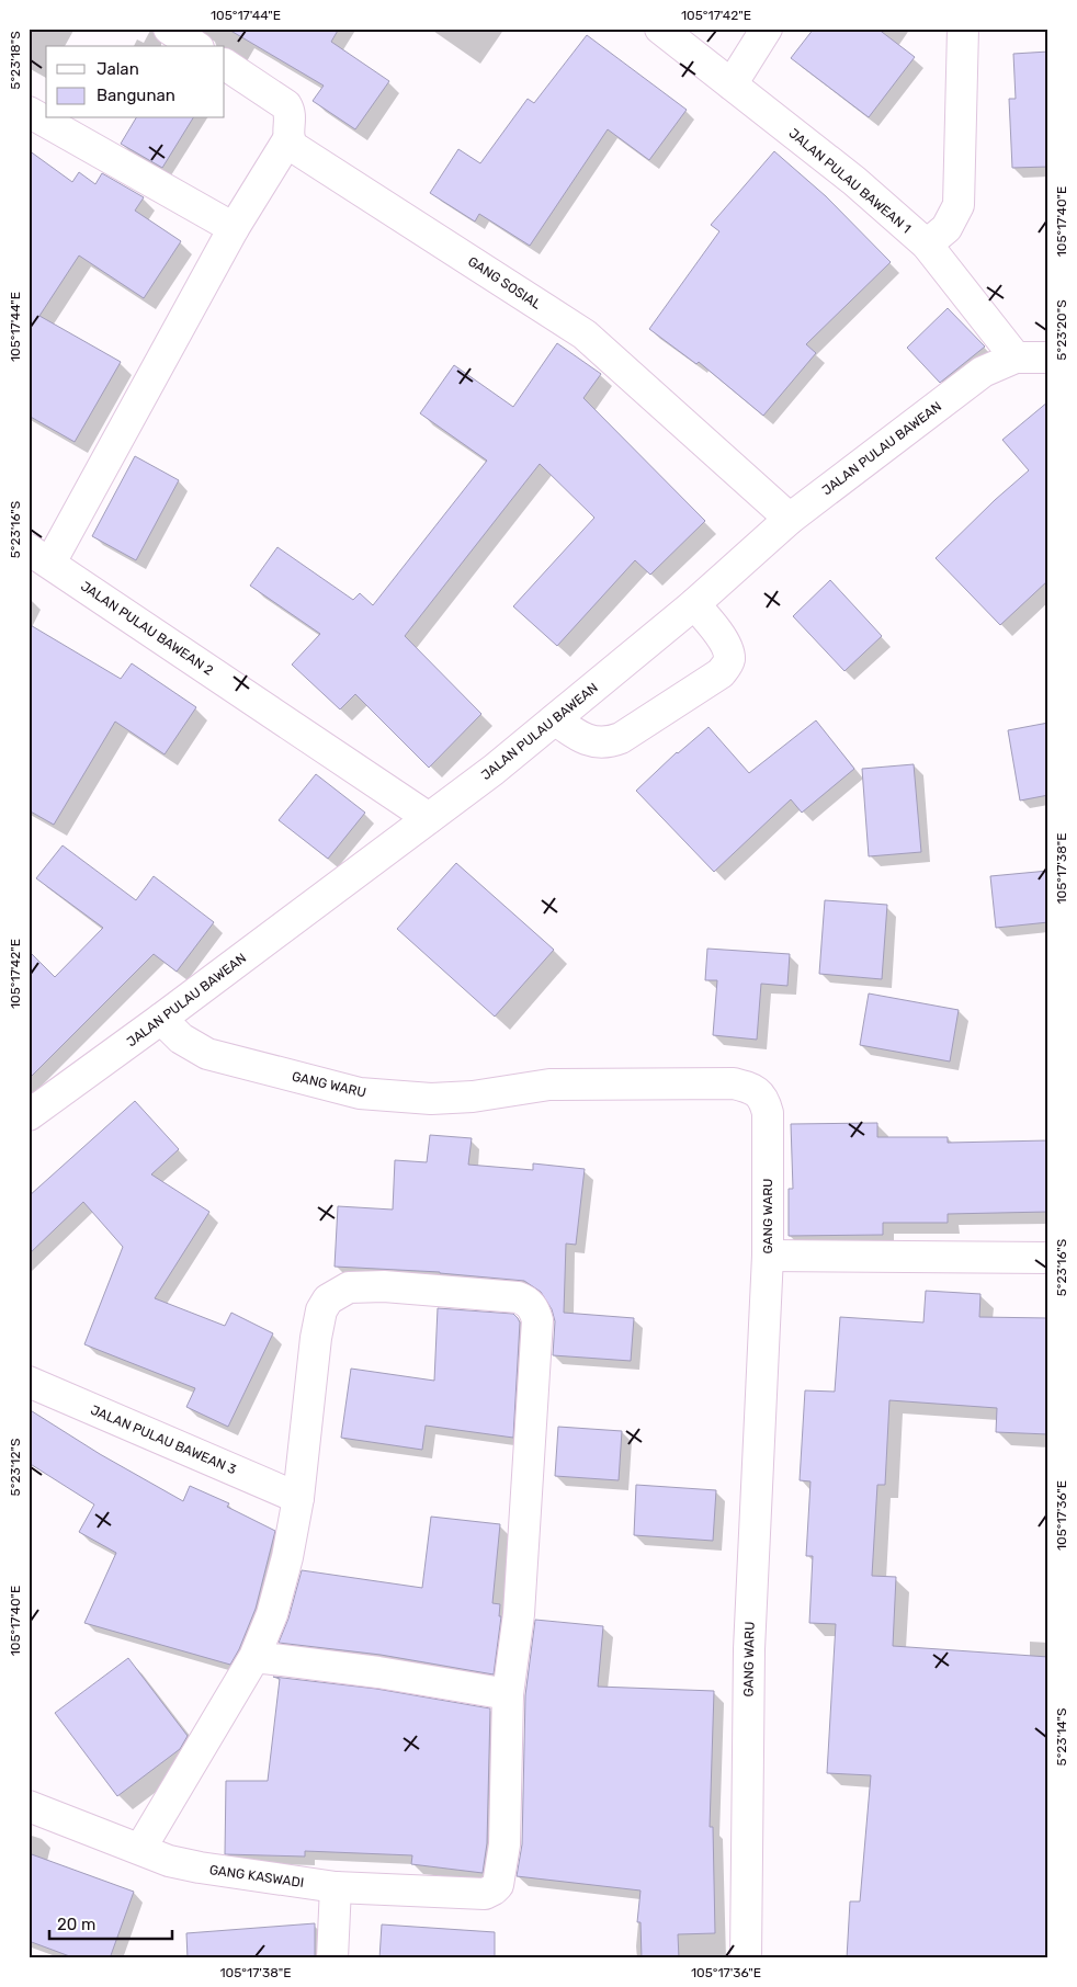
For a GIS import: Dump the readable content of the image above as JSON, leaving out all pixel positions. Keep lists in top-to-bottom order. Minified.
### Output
{"streets":{"street":["JALAN PULAU BAWEAN 1","GANG SOSIAL","JALAN PULAU BAWEAN","JALAN PULAU BAWEAN 2","GANG WARU","JALAN PULAU BAWEAN 3","GANG KASWADI"]},"crossings":[["JALAN PULAU BAWEAN 1","JALAN PULAU BAWEAN"],["GANG SOSIAL","JALAN PULAU BAWEAN"],["JALAN PULAU BAWEAN","JALAN PULAU BAWEAN 2"],["JALAN PULAU BAWEAN","GANG WARU"]],"legend":["Jalan","Bangunan"],"scale_bar":"20 m","coordinates":["105°17'44\"E","105°17'42\"E","5°23'18\"S","105°17'40\"E","5°23'20\"S","5°23'16\"S","105°17'38\"E","5°23'12\"S","105°17'36\"E","5°23'14\"S"]}
